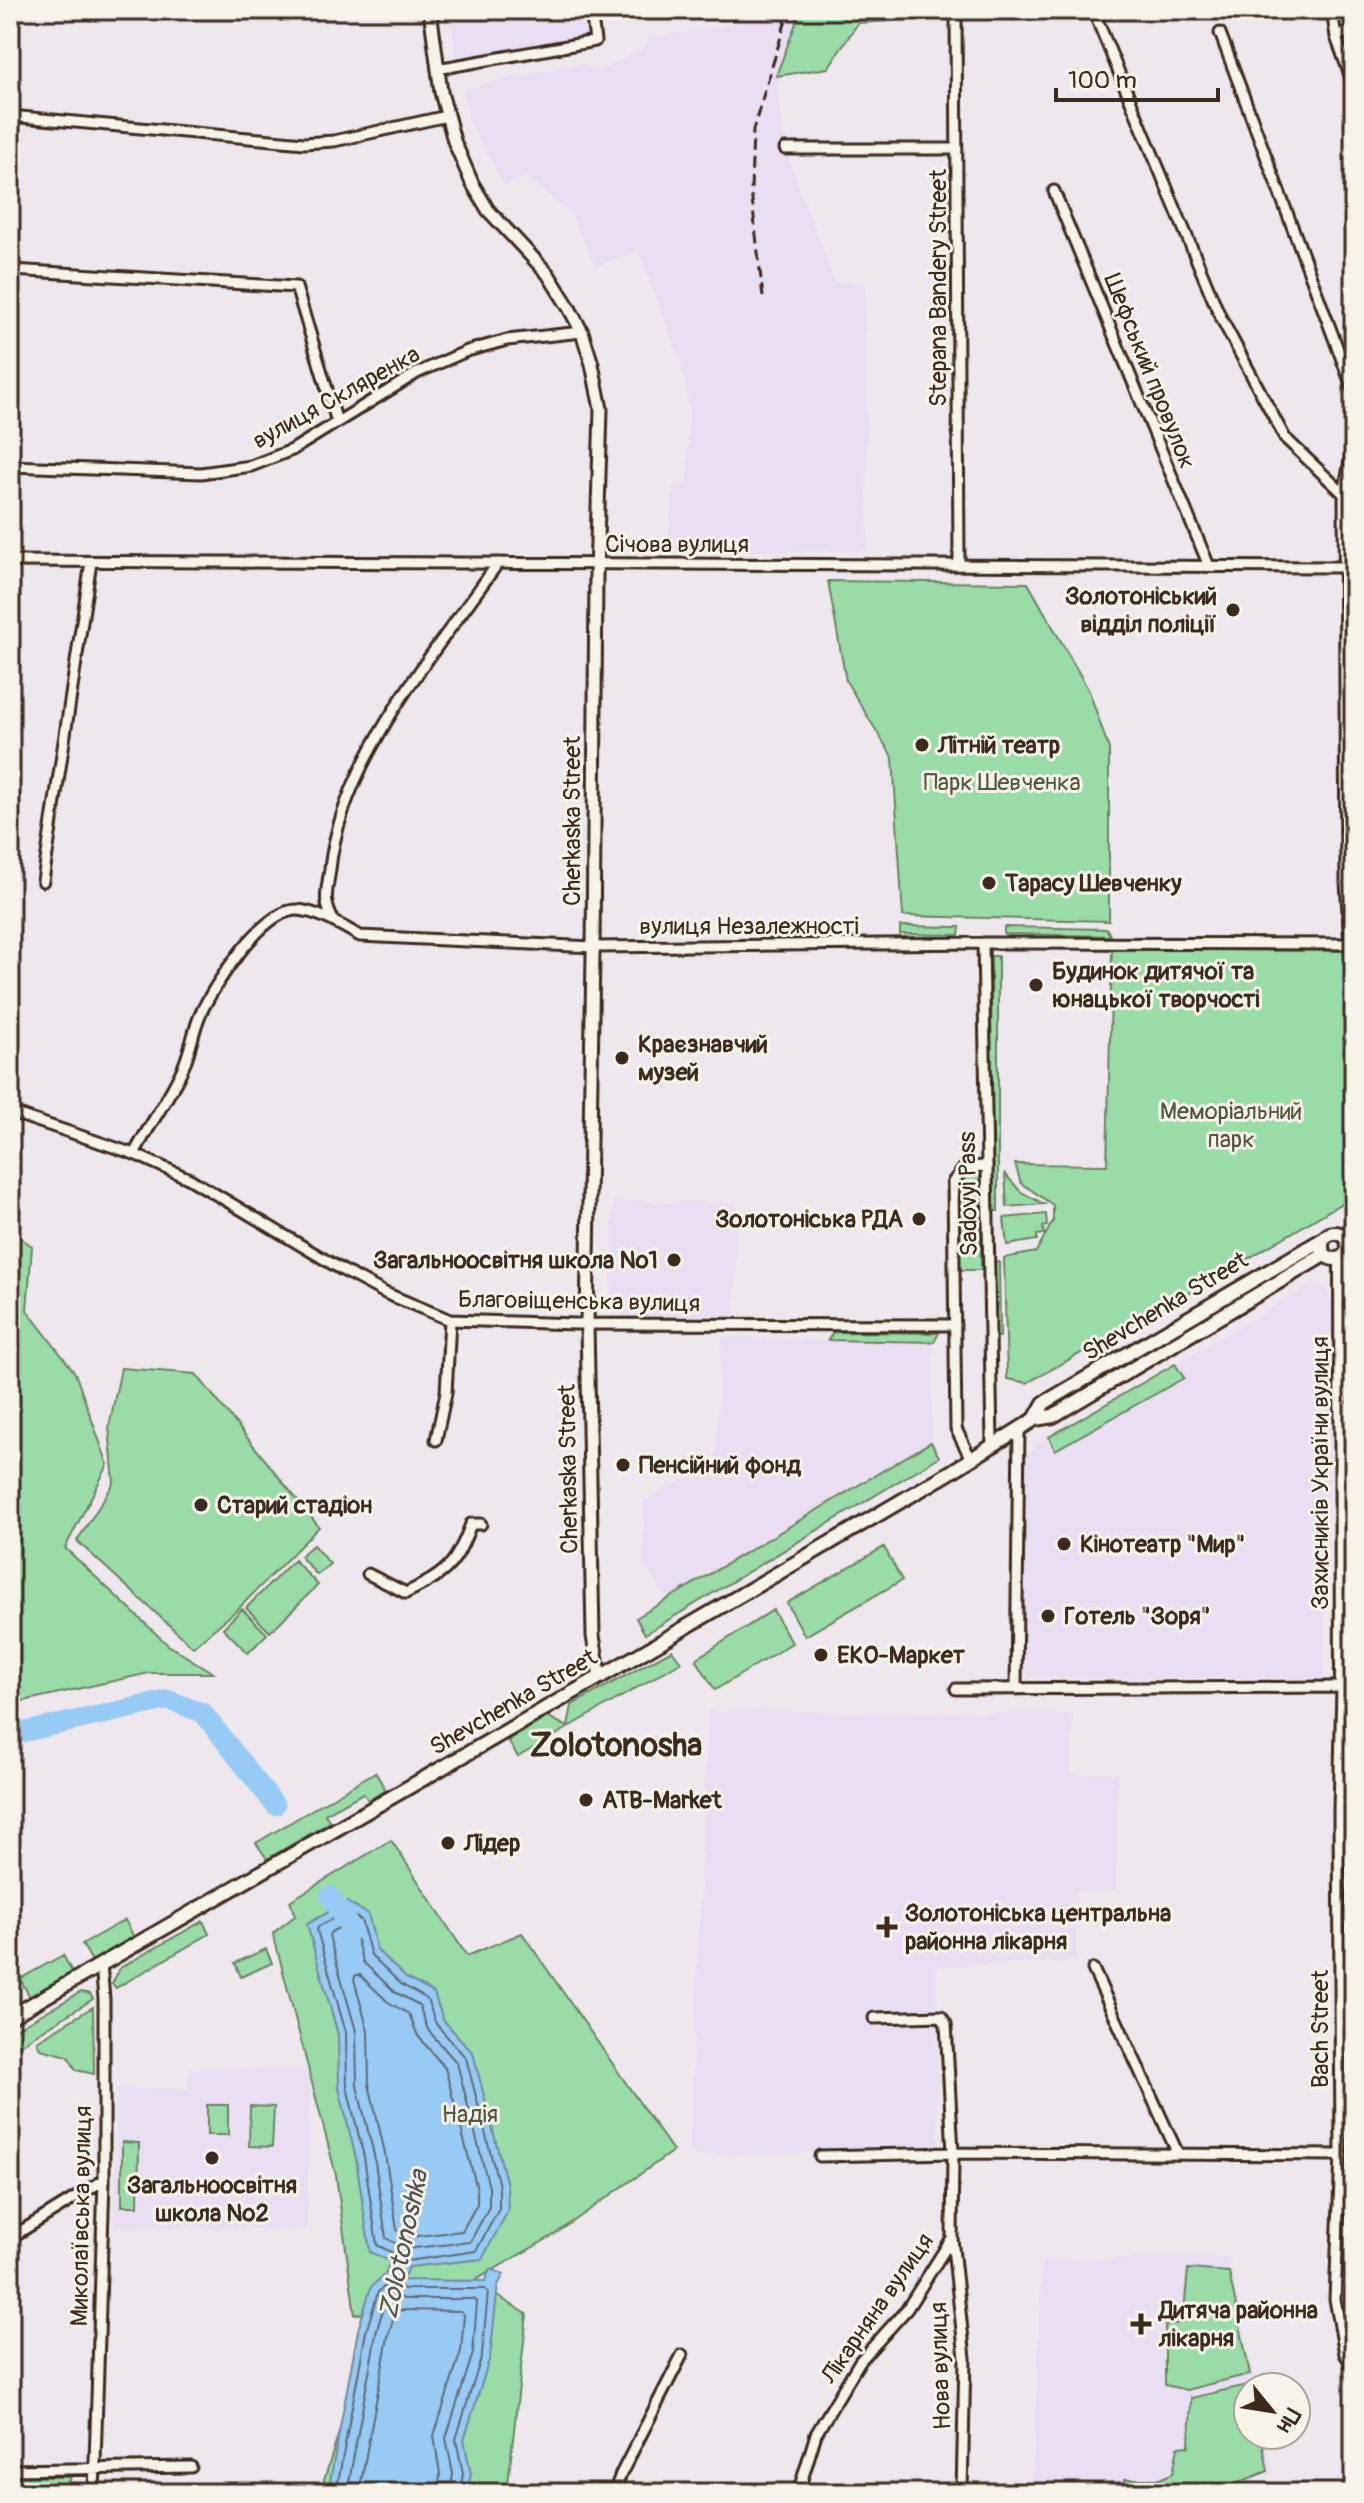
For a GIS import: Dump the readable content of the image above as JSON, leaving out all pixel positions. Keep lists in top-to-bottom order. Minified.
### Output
{"streets":{"main road":["Shevchenka Street","Захисників України вулиця"],"street":["Stepana Bandery Street","Шефський провулок","вулиця Скляренка","Січова вулиця","Cherkaska Street","вулиця Незалежності","Sadovyi Pass","Благовіщенська вулиця","Bach Street","Миколаївська вулиця","Лікарняна вулиця","Нова вулиця"]},"crossings":[["Stepana Bandery Street","Січова вулиця"],["Шефський провулок","Січова вулиця"],["вулиця Скляренка","Cherkaska Street"],["Січова вулиця","Cherkaska Street"],["Cherkaska Street","вулиця Незалежності"],["Cherkaska Street","Благовіщенська вулиця"],["Cherkaska Street","Shevchenka Street"],["вулиця Незалежності","Sadovyi Pass"],["вулиця Незалежності","Благовіщенська вулиця"],["Sadovyi Pass","Shevchenka Street"],["Shevchenka Street","Захисників України вулиця"],["Shevchenka Street","Миколаївська вулиця"],["Захисників України вулиця","Bach Street"],["Лікарняна вулиця","Нова вулиця"]],"districts":["Zolotonosha"],"water":["Zolotonoshka"],"parks":["Парк Шевченка","Меморіальний парк","Надія"],"places":{"other":["Золотоніський відділ поліції","Літній театр","Тарасу Шевченку","Будинок дитячої та юнацької творчості","Краєзнавчий музей","Золотоніська РДА","Загальноосвітня школа №1","Пенсійний фонд","Старий стадіон","Кінотеатр \"Мир\"","Готель \"Зоря\"","ЕКО-Маркет","ATB-Market","Лідер","Загальноосвітня школа №2"],"health":["Золотоніська центральна районна лікарня","Дитяча районна лікарня"]},"scale_bar":"100 m","north":"bottom right"}
